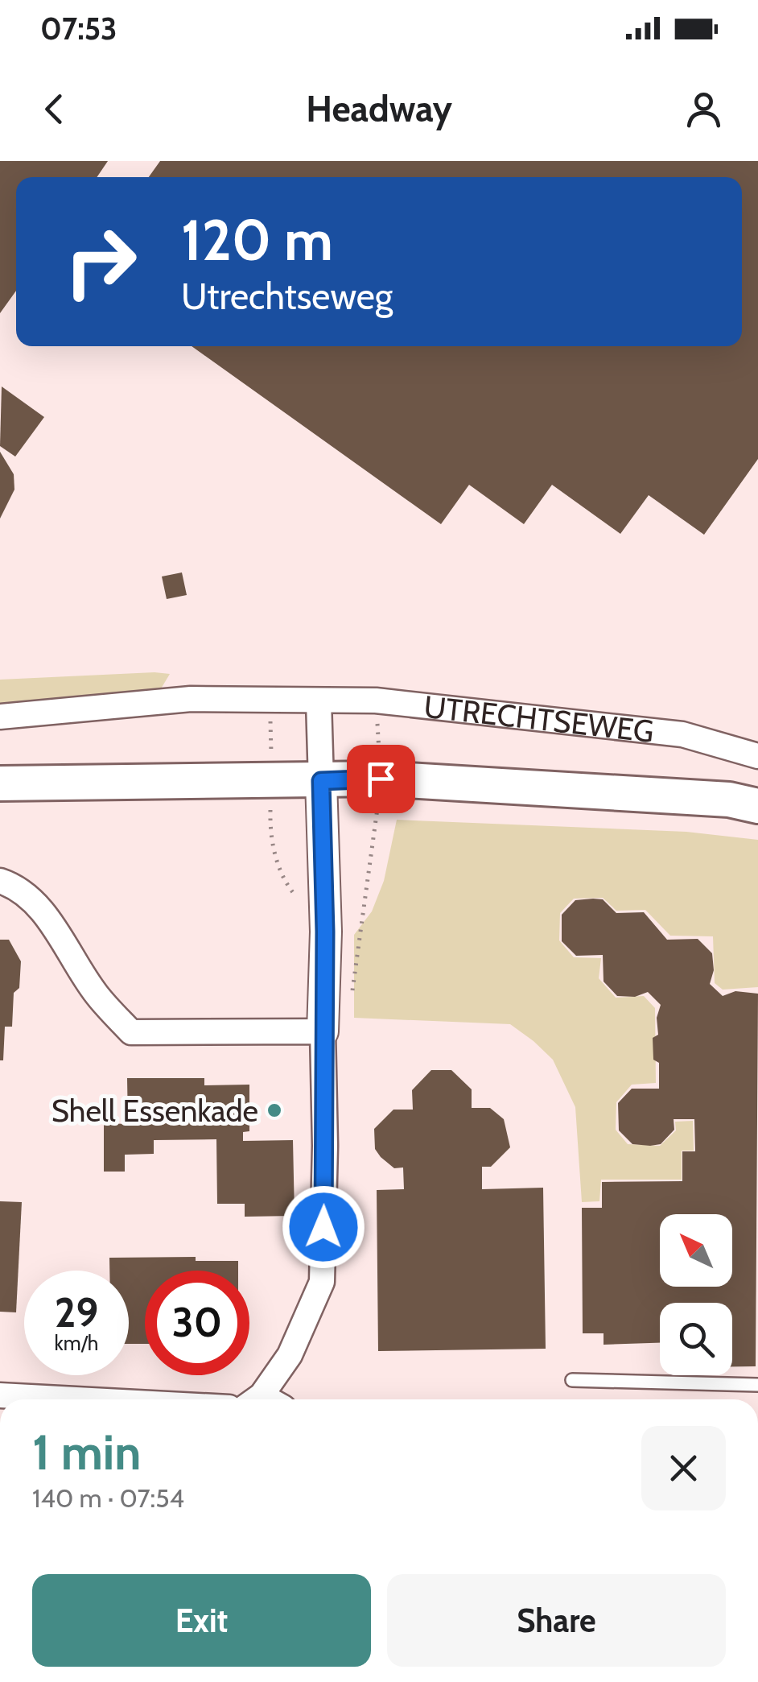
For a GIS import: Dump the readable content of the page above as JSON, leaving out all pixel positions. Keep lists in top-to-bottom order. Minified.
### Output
{"streets":{"main road":["UTRECHTSEWEG"]},"places":["Shell Essenkade"],"north":"top left","page":{"status":"07:53","header":"Headway","turn":["120 m","Utrechtseweg"],"speed":"29 km/h","limit":"30","heading":["1 min","140 m · 07:54"],"buttons":["Exit","Share"]}}
